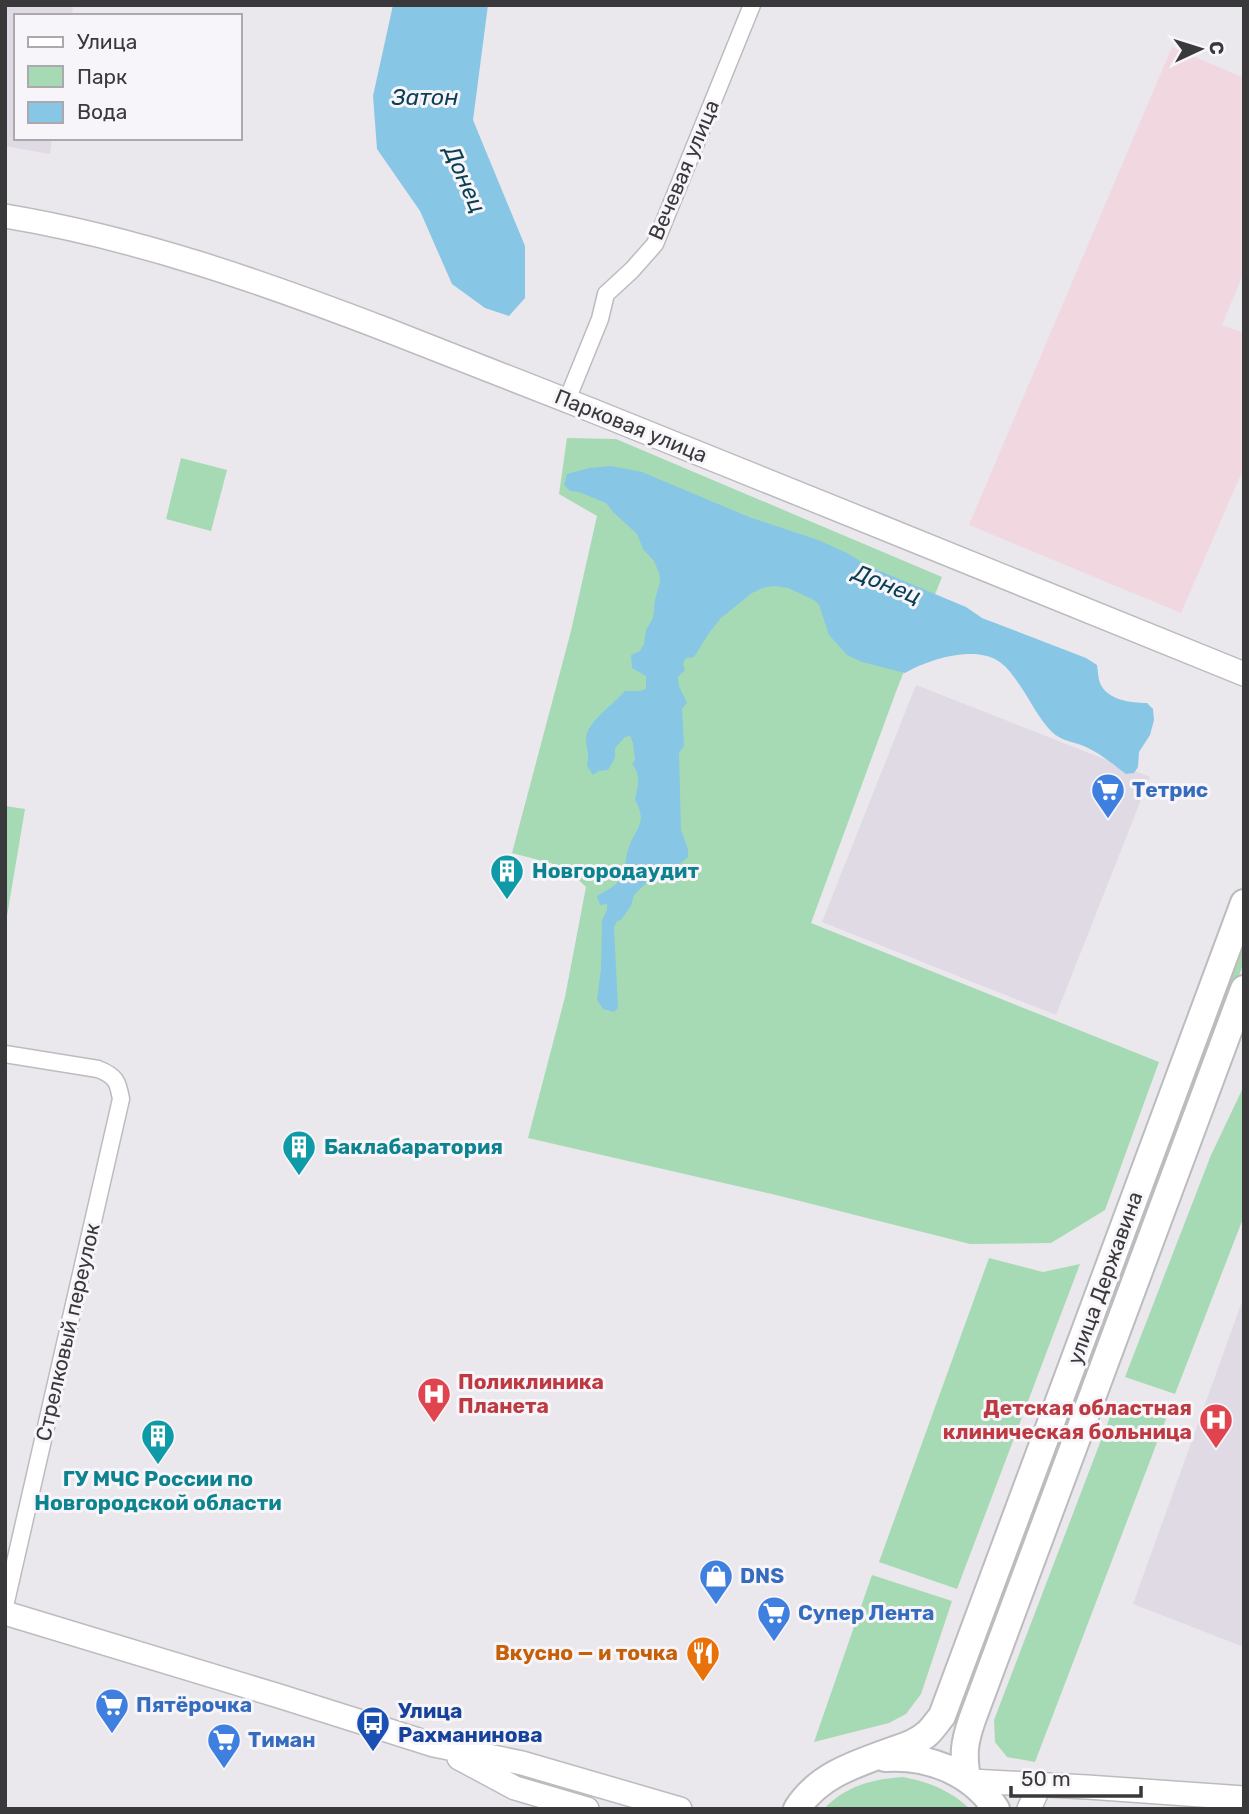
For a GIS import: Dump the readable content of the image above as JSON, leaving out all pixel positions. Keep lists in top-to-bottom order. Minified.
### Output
{"streets":{"main road":["улица Державина"],"street":["Вечевая улица","Парковая улица","Стрелковый переулок"]},"crossings":[["Вечевая улица","Парковая улица"]],"water":["Затон","Донец"],"places":{"supermarket":["Тетрис","Супер Лента","Пятёрочка","Тиман"],"building":["Новгородаудит","Баклабаратория","ГУ МЧС России по Новгородской области"],"hospital":["Поликлиника Планета","Детская областная клиническая больница"],"shop":["DNS"],"restaurant":["Вкусно — и точка"],"bus stop":["Улица Рахманинова"]},"legend":["Улица","Парк","Вода"],"scale_bar":"50 m","north":"right"}
